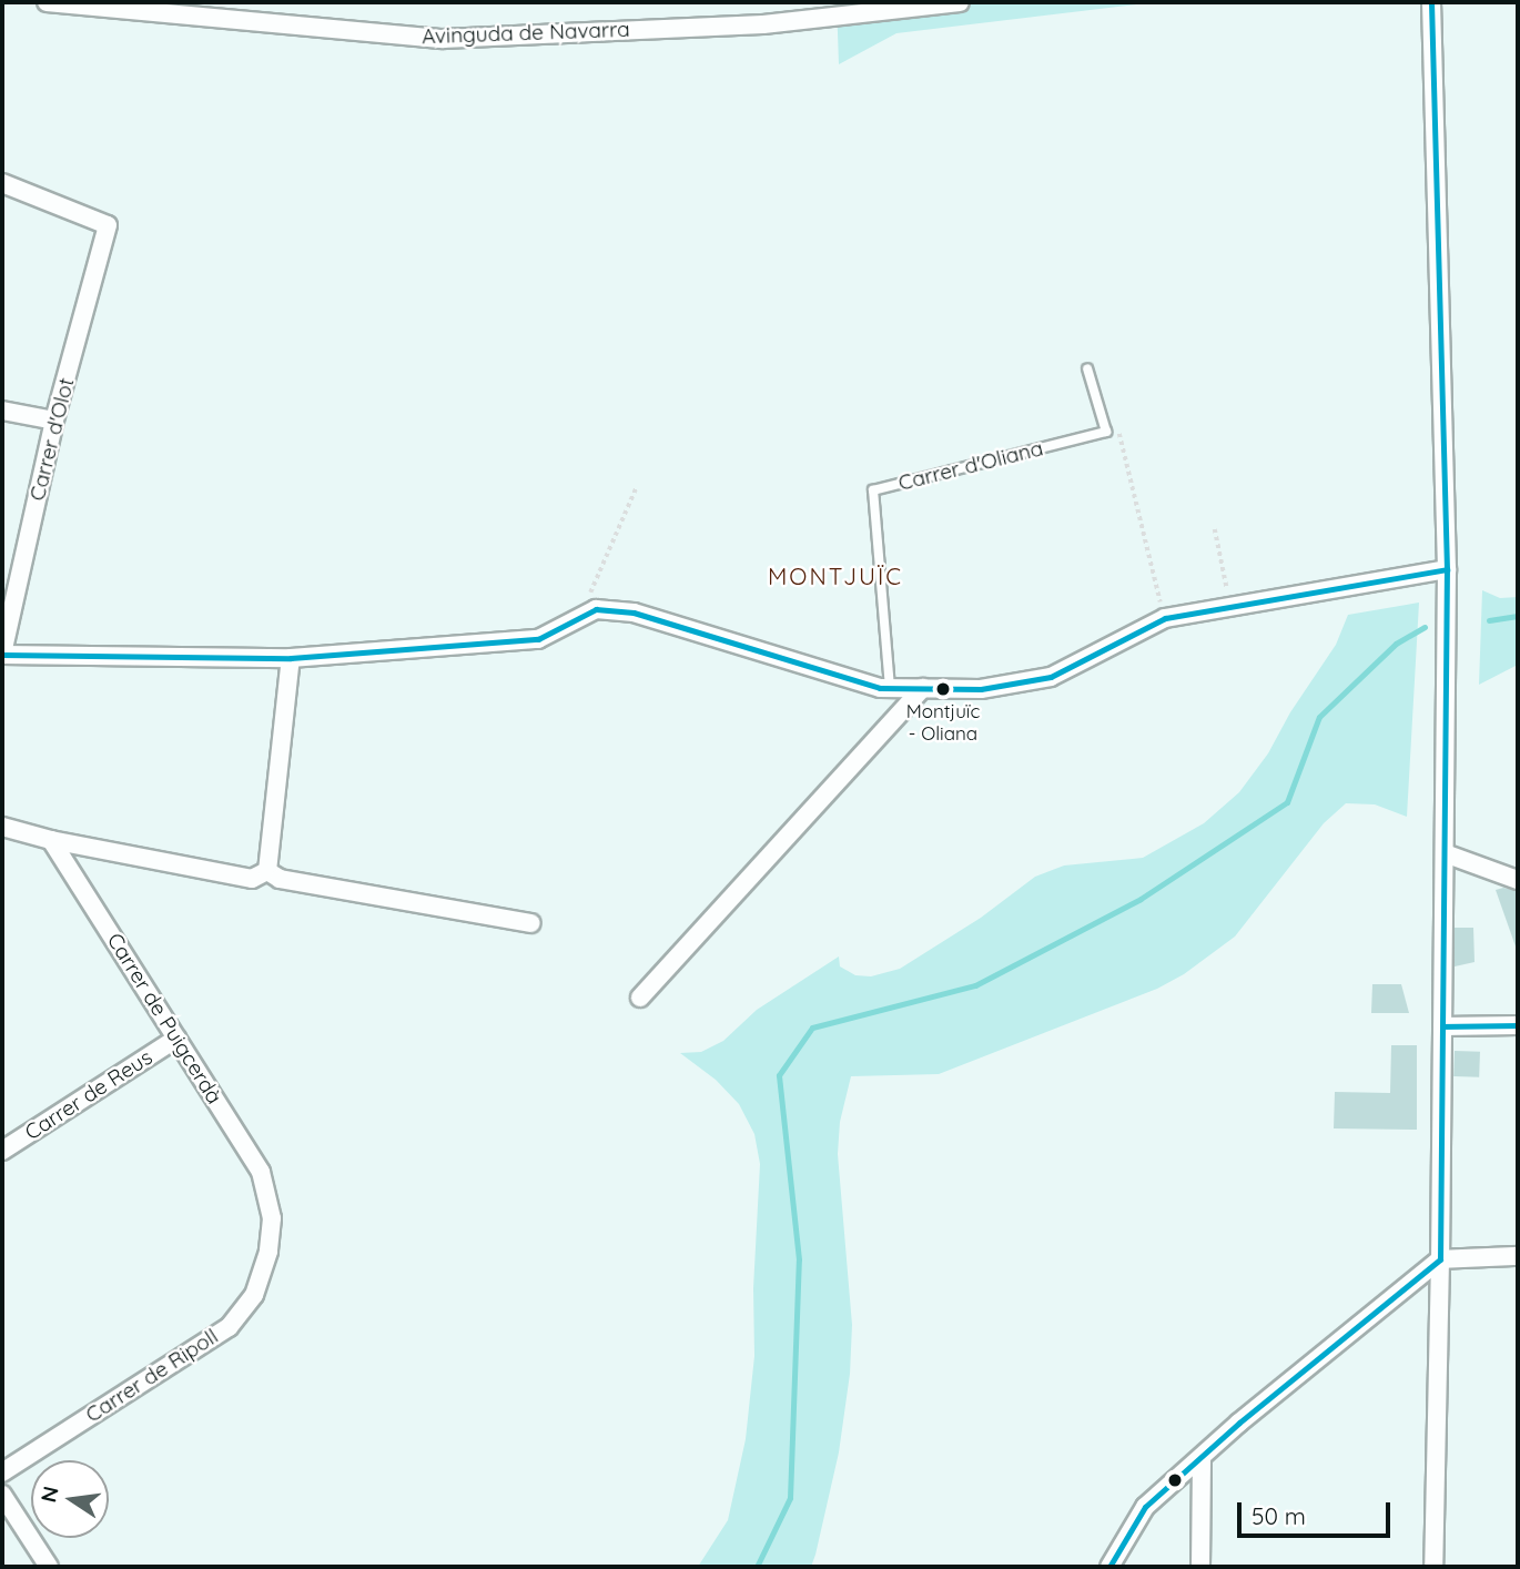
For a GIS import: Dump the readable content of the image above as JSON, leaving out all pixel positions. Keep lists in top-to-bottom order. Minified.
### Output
{"streets":{"street":["Avinguda de Navarra","Carrer d'Olot","Carrer de Puigcerdà","Carrer de Reus","Carrer de Ripoll"],"lane":["Carrer d'Oliana"]},"crossings":[["Carrer de Puigcerdà","Carrer de Reus"],["Carrer de Puigcerdà","Carrer de Ripoll"]],"districts":["MONTJUÏC"],"places":["Montjuïc - Oliana"],"scale_bar":"50 m","north":"left"}
